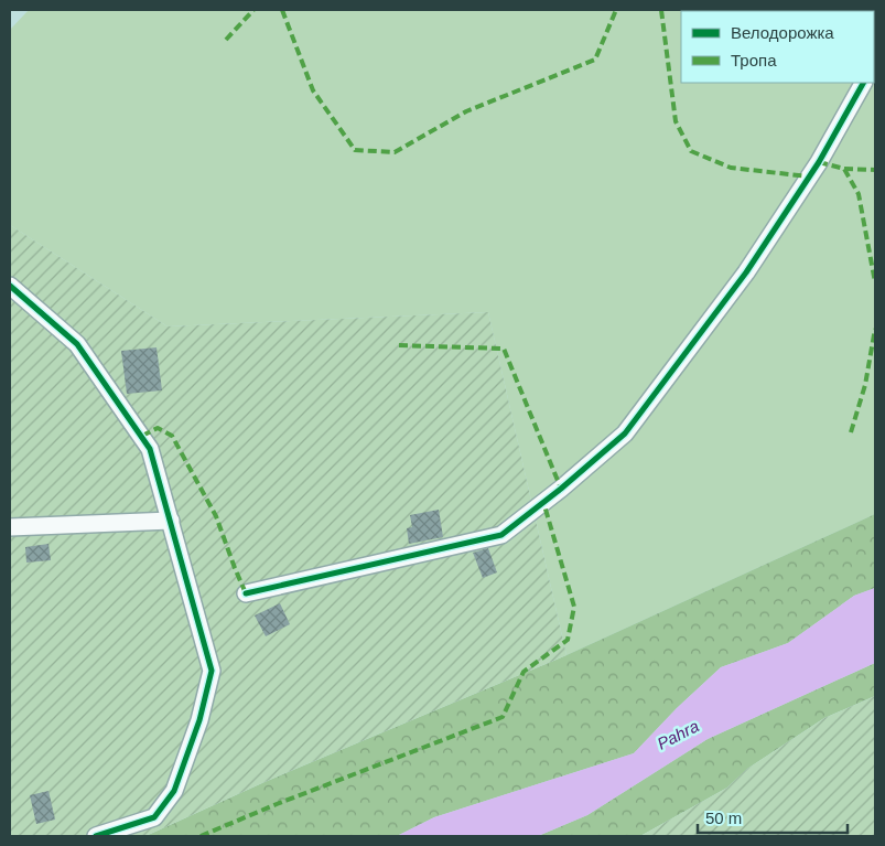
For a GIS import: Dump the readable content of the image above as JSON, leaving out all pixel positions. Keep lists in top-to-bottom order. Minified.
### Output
{"water":["Pahra"],"legend":["Велодорожка","Тропа"],"scale_bar":"50 m"}
